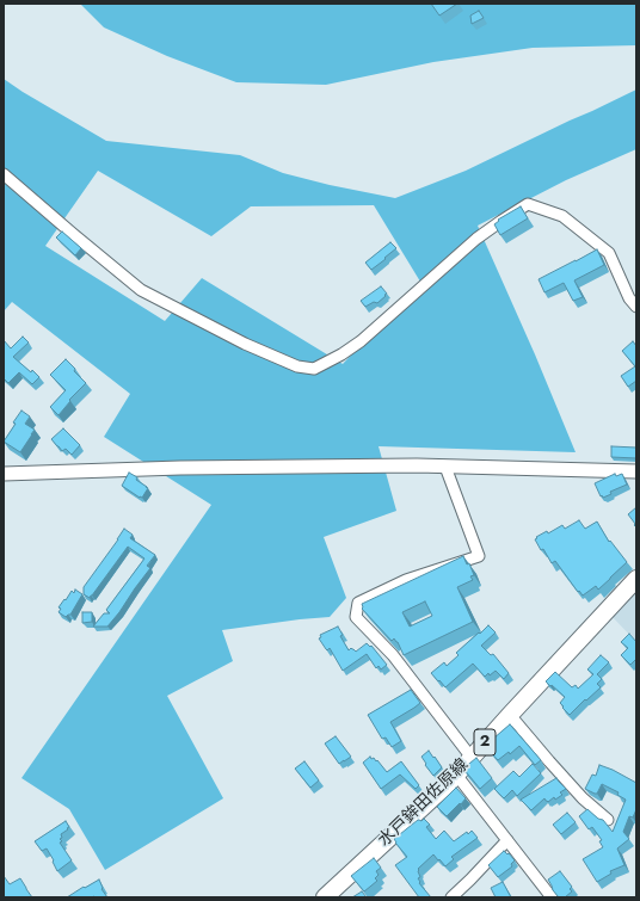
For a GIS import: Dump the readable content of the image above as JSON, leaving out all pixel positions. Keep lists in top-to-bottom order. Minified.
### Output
{"streets":{"main road":["2","水戸鉾田佐原線"]}}
